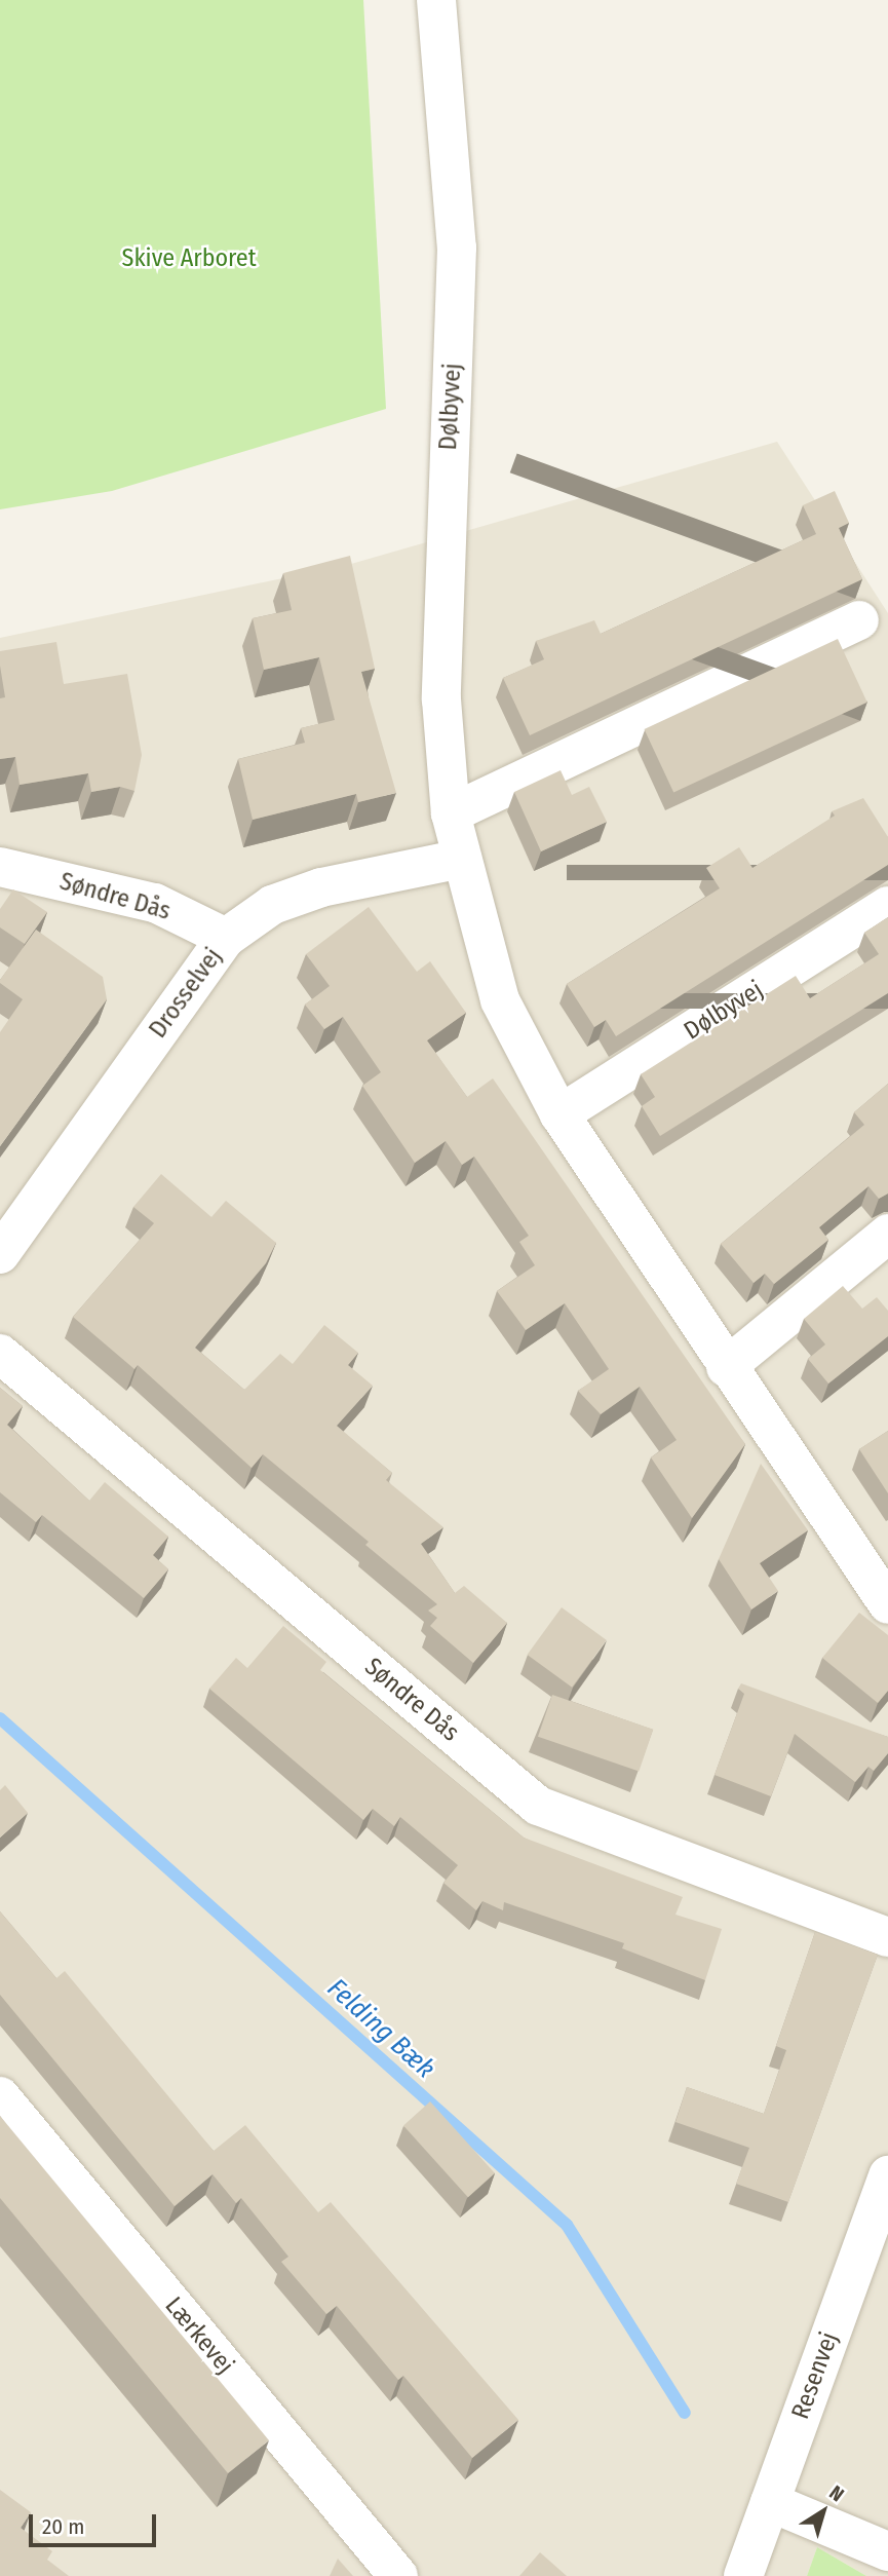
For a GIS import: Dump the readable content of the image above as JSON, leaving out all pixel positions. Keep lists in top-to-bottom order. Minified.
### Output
{"streets":{"street":["Dølbyvej","Søndre Dås","Drosselvej","Lærkevej","Resenvej"]},"crossings":[["Dølbyvej","Drosselvej"],["Søndre Dås","Drosselvej"]],"water":["Felding Bæk"],"parks":["Skive Arboret"],"scale_bar":"20 m","north":"top right"}
